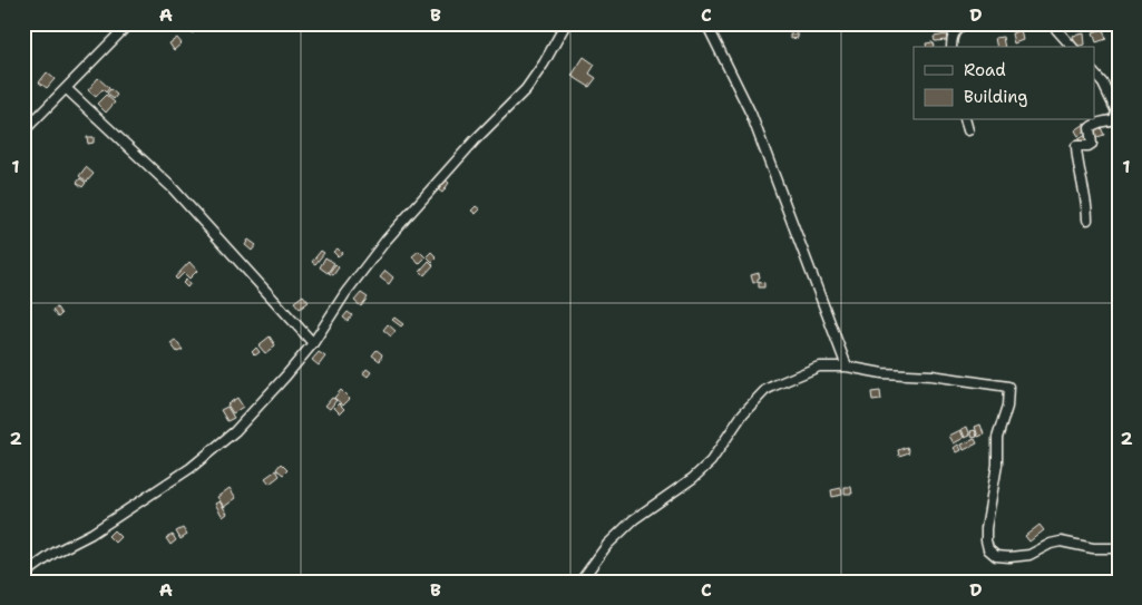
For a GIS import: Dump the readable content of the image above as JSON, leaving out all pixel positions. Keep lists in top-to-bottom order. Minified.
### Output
{"legend":["Road","Building"],"grid":{"columns":["A","B","C","D"],"rows":["1","2"]}}
